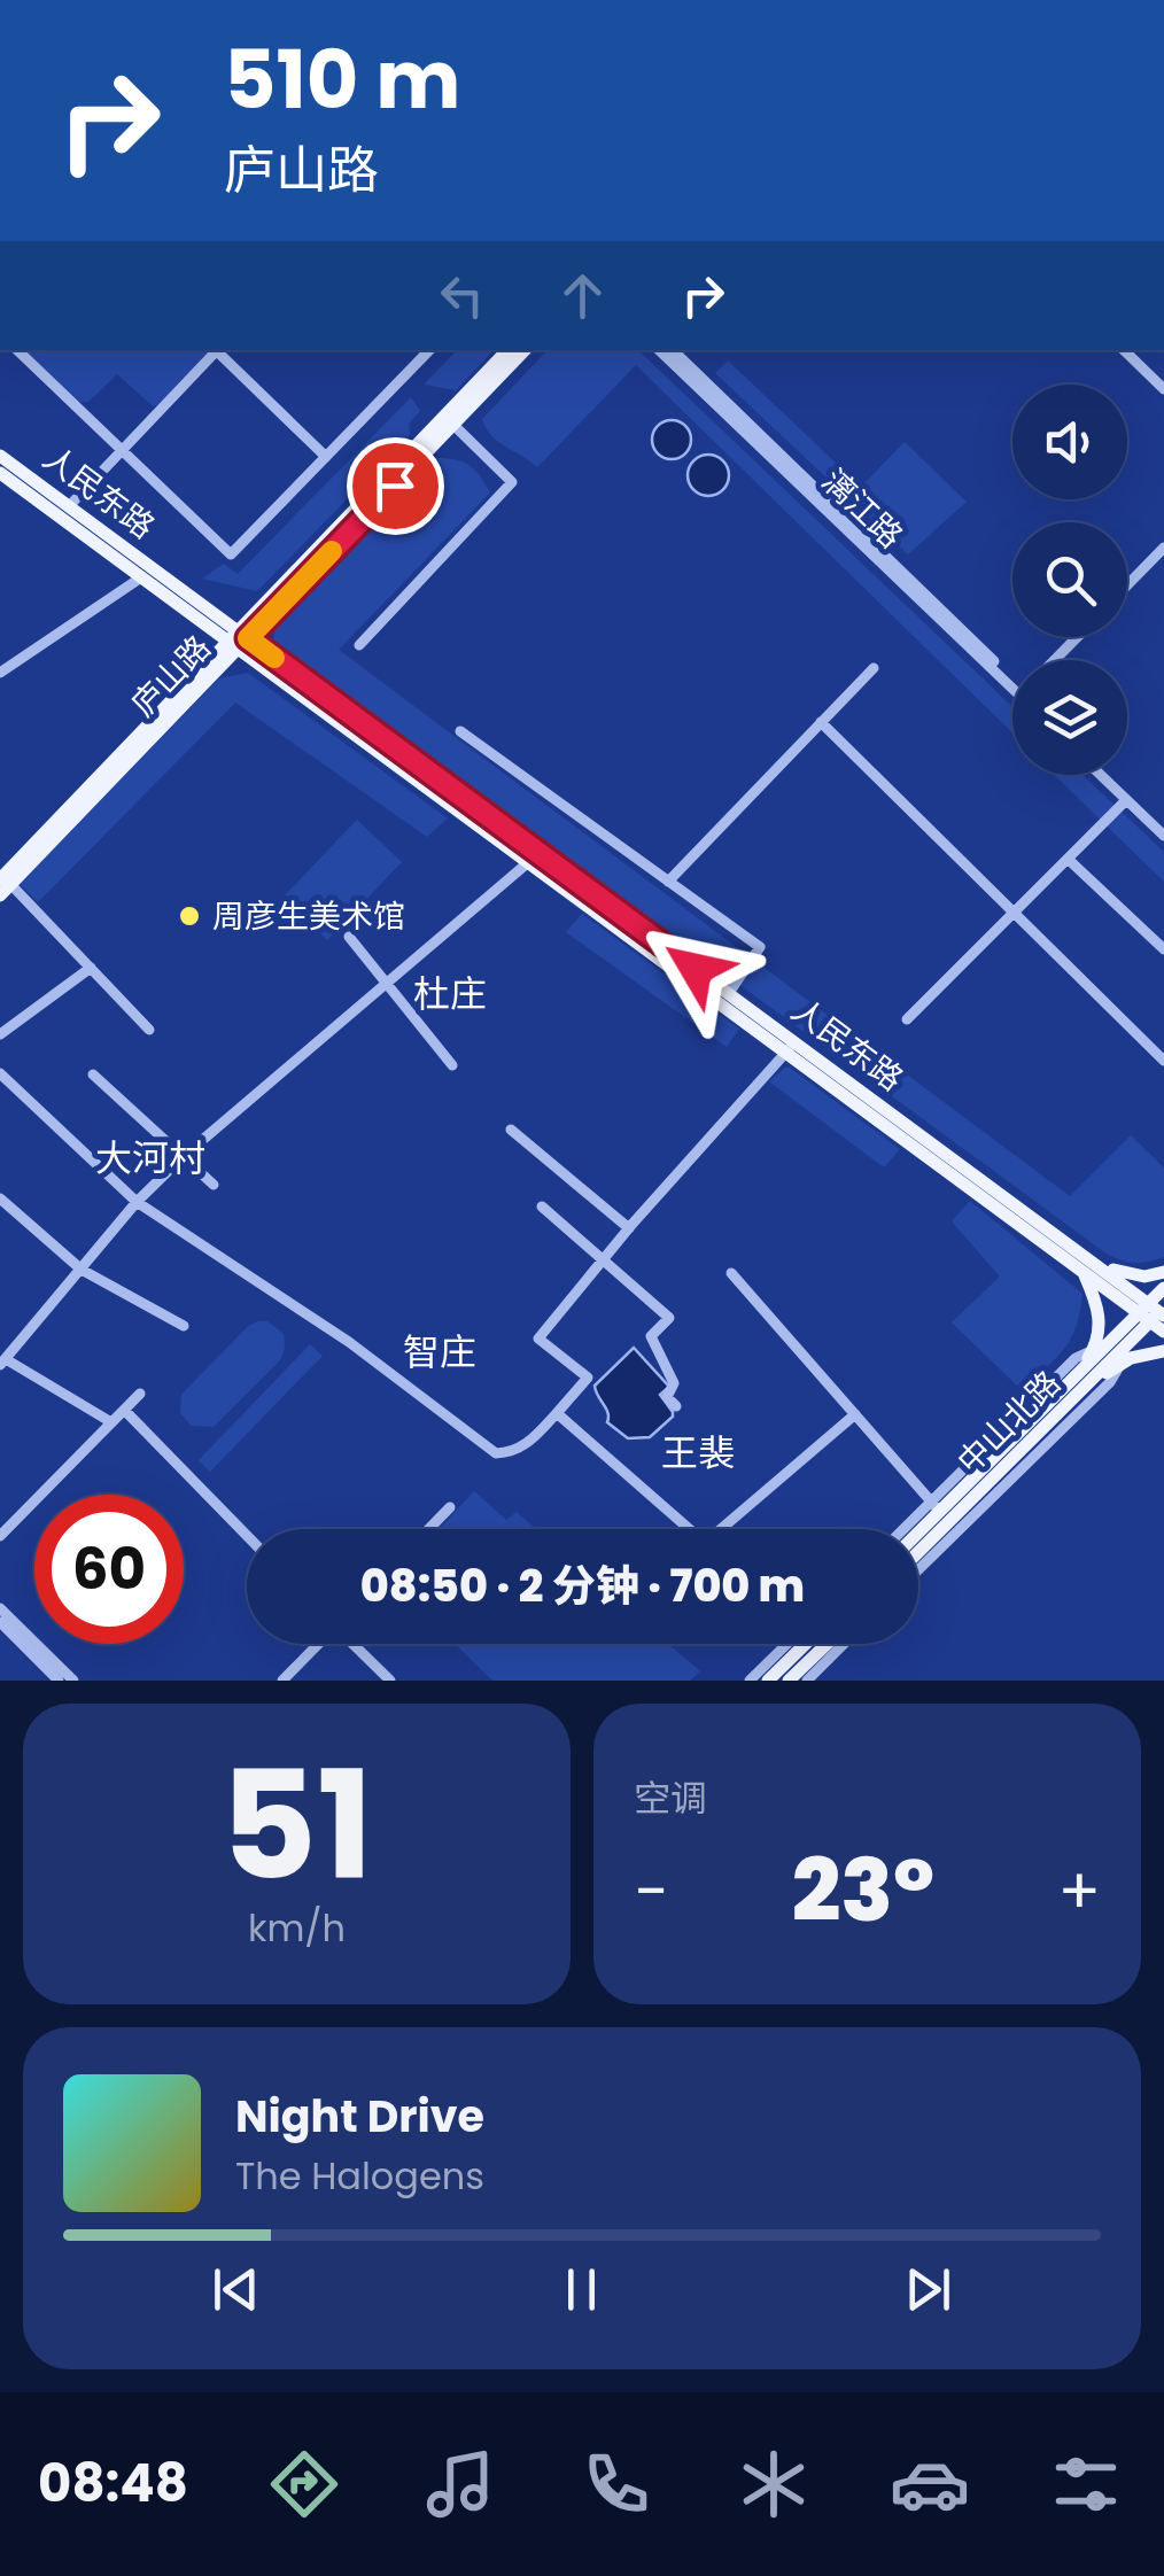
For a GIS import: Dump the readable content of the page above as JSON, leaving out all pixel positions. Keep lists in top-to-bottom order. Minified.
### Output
{"streets":{"main road":["人民东路","庐山路","中山北路"],"street":["漓江路"]},"crossings":[["人民东路","庐山路"],["人民东路","中山北路"]],"districts":["杜庄","大河村","智庄","王裴"],"places":["周彦生美术馆"],"page":{"turn":["510 m","庐山路"],"limit":"60","trip":"08:50 · 2 分钟 · 700 m","tile":[["51","km/h"],"空调"],"heat":["−","23°","+"],"song":["Night Drive","The Halogens"],"tabs":"08:48"}}
